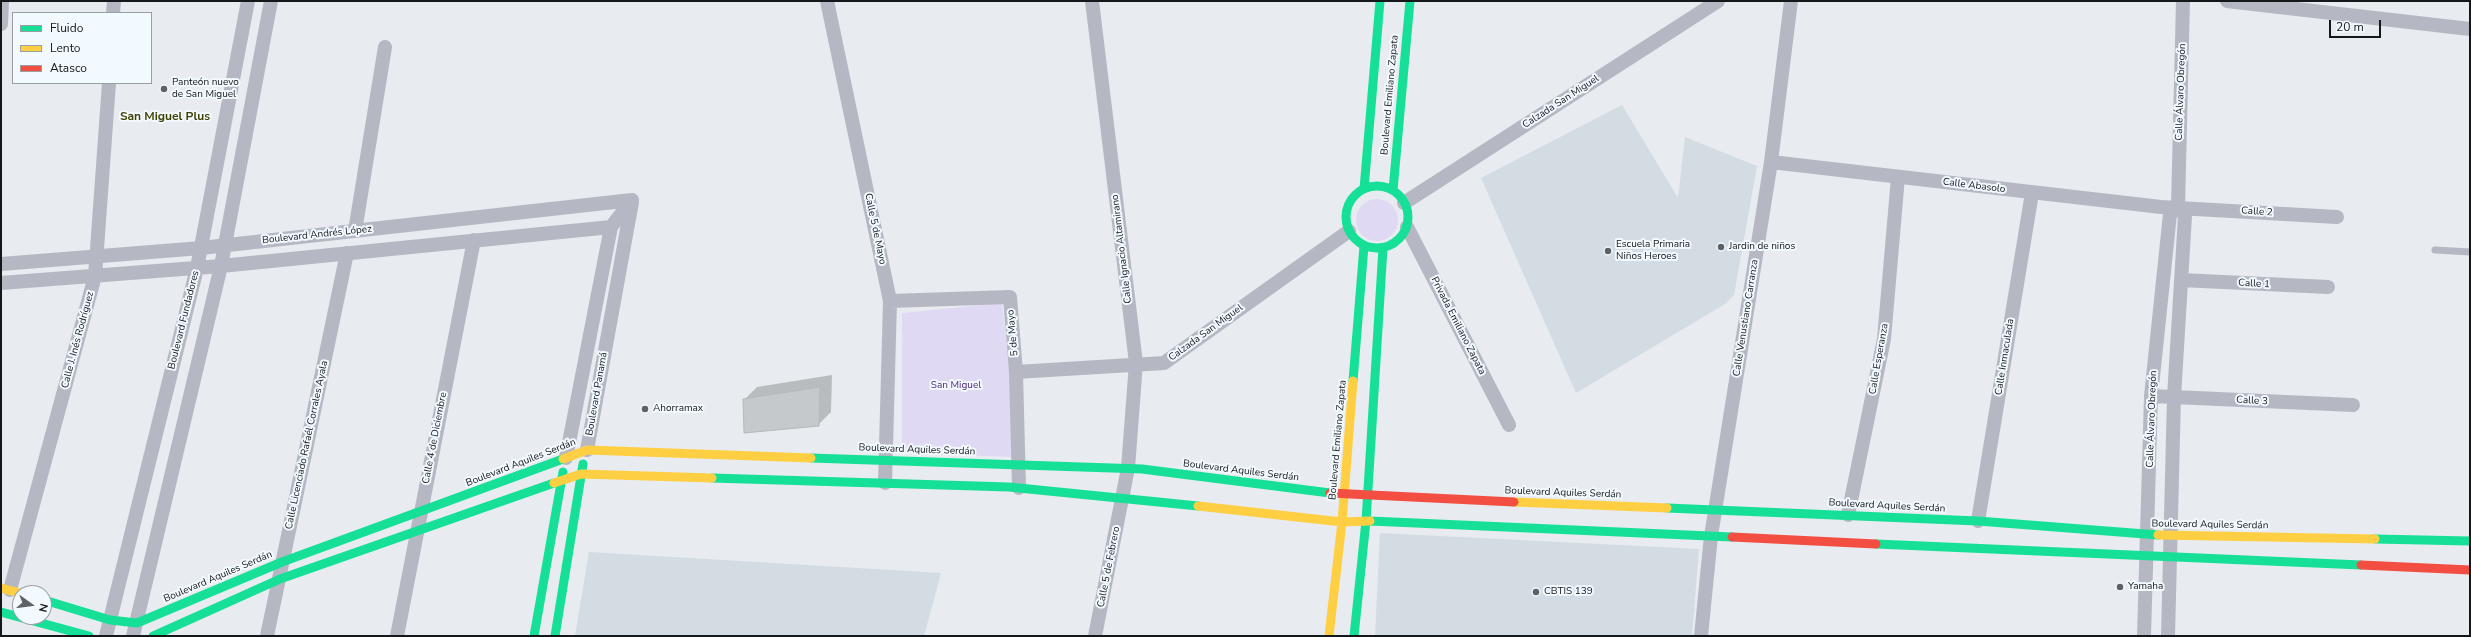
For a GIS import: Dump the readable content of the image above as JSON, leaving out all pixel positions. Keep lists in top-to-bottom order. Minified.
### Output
{"streets":{"street":["Calle Álvaro Obregón","Boulevard Emiliano Zapata","Calzada San Miguel","Calle Abasolo","Calle 2","Calle 5 de Mayo","Boulevard Andrés López","Calle Ignacio Altamirano","Calle 1","Calle Venustiano Carranza","Boulevard Fundadores","Privada Emiliano Zapata","5 de Mayo","Calle J. Inés Rodríguez","Calle Inmaculada","Calle Esperanza","Boulevard Panamá","Calle 3","Calle 4 de Diciembre","Calle Licenciado Rafaél Corrales Ayala","Boulevard Aquiles Serdán","Calle 5 de Febrero"]},"crossings":[["Calle Álvaro Obregón","Calle Abasolo"],["Calle Álvaro Obregón","Calle 2"],["Calle Álvaro Obregón","Calle 1"],["Calle Álvaro Obregón","Calle 3"],["Calle Álvaro Obregón","Boulevard Aquiles Serdán"],["Boulevard Emiliano Zapata","Calzada San Miguel"],["Boulevard Emiliano Zapata","Privada Emiliano Zapata"],["Boulevard Emiliano Zapata","Boulevard Aquiles Serdán"],["Calzada San Miguel","Calle Ignacio Altamirano"],["Calzada San Miguel","Privada Emiliano Zapata"],["Calzada San Miguel","5 de Mayo"],["Calle Abasolo","Calle 2"],["Calle Abasolo","Calle Venustiano Carranza"],["Calle Abasolo","Calle Inmaculada"],["Calle Abasolo","Calle Esperanza"],["Calle 5 de Mayo","5 de Mayo"],["Calle 5 de Mayo","Boulevard Aquiles Serdán"],["Boulevard Andrés López","Boulevard Fundadores"],["Boulevard Andrés López","Calle J. Inés Rodríguez"],["Boulevard Andrés López","Boulevard Panamá"],["Calle Ignacio Altamirano","Boulevard Aquiles Serdán"],["Calle Ignacio Altamirano","Calle 5 de Febrero"],["Calle Venustiano Carranza","Boulevard Aquiles Serdán"],["Boulevard Fundadores","Boulevard Aquiles Serdán"],["5 de Mayo","Boulevard Aquiles Serdán"],["Calle Inmaculada","Boulevard Aquiles Serdán"],["Calle Esperanza","Boulevard Aquiles Serdán"],["Boulevard Panamá","Boulevard Aquiles Serdán"],["Calle 4 de Diciembre","Boulevard Aquiles Serdán"],["Calle Licenciado Rafaél Corrales Ayala","Boulevard Aquiles Serdán"]],"districts":["San Miguel Plus"],"parks":["San Miguel"],"places":["Panteón nuevo de San Miguel","Jardin de niños","Escuela Primaria Niños Heroes","Ahorramax","Yamaha","CBTIS 139"],"legend":["Fluido","Lento","Atasco"],"scale_bar":"20 m","north":"right"}
